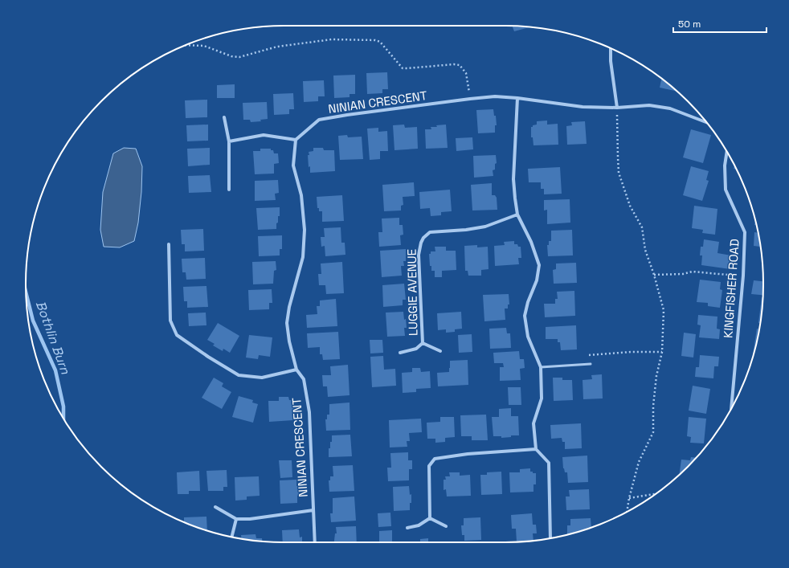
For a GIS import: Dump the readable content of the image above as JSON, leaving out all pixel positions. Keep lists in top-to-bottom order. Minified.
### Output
{"streets":{"street":["NINIAN CRESCENT","KINGFISHER ROAD","LUGGIE AVENUE"]},"water":["Bothlin Burn"],"scale_bar":"50 m"}
